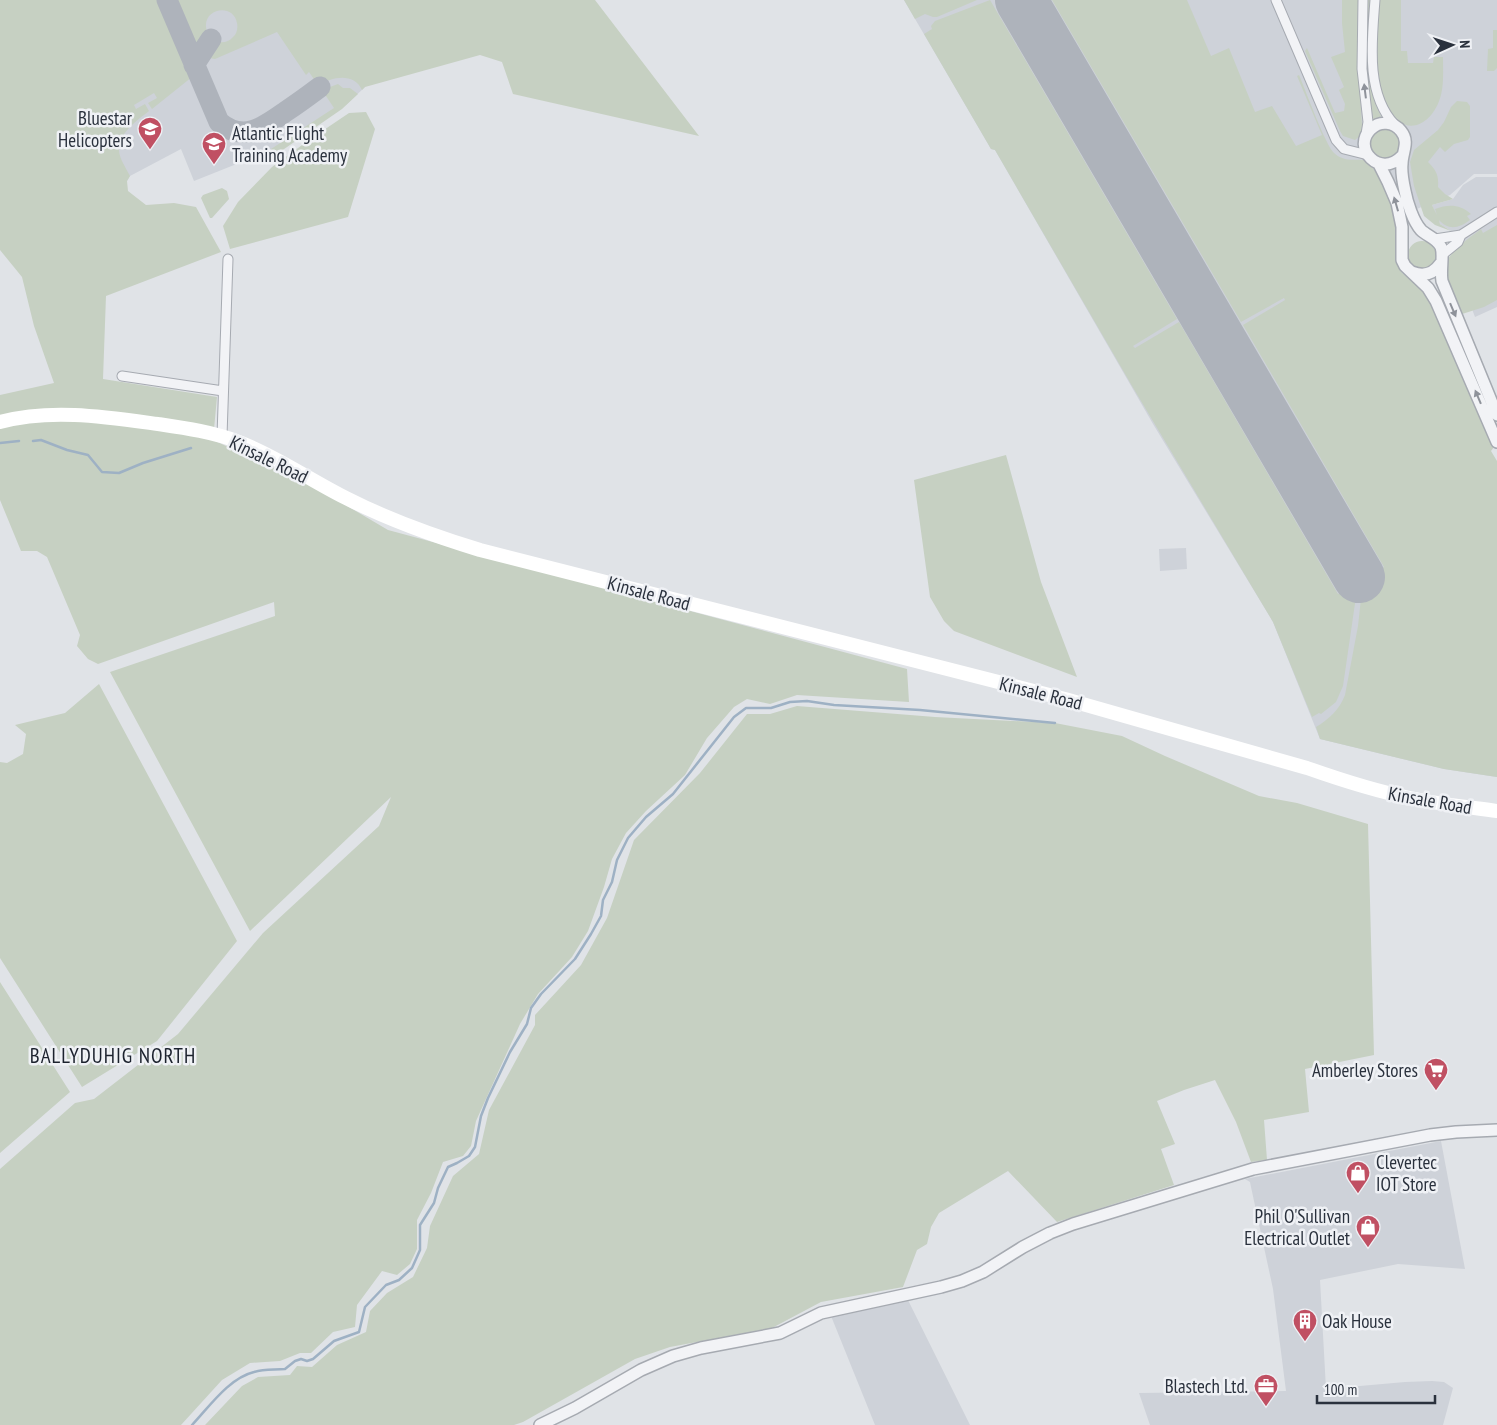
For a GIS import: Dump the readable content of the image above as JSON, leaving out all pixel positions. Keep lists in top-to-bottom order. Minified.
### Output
{"streets":{"main road":["Kinsale Road"]},"districts":["BALLYDUHIG NORTH"],"places":{"school or university":["Bluestar Helicopters","Atlantic Flight Training Academy"],"supermarket":["Amberley Stores"],"shop":["Clevertec IOT Store","Phil O'Sullivan Electrical Outlet"],"building":["Oak House"],"office":["Blastech Ltd."]},"scale_bar":"100 m","north":"right"}
